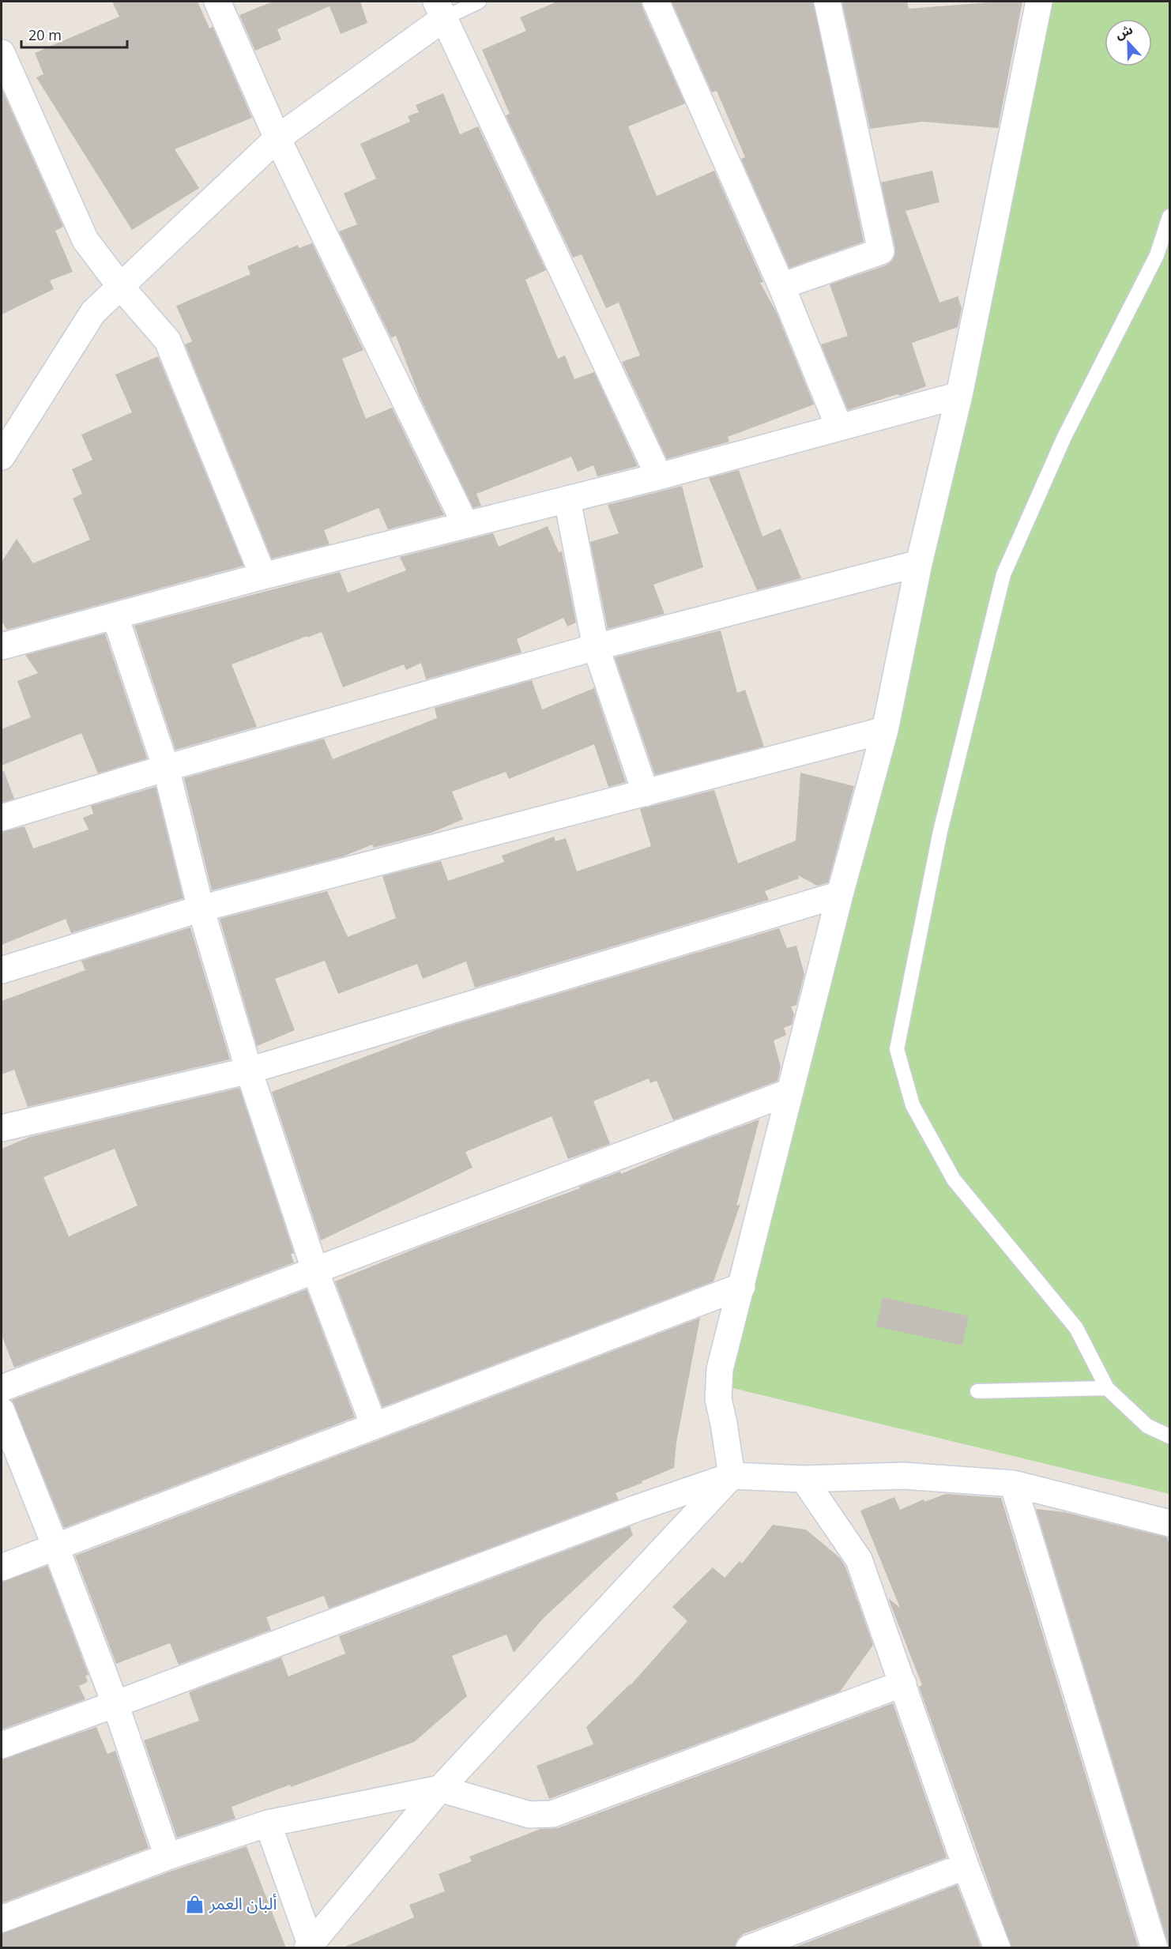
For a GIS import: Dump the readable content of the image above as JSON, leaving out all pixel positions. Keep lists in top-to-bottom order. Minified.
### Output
{"places":{"shop":["ألبان العمر"]},"scale_bar":"20 m","north":"top"}
